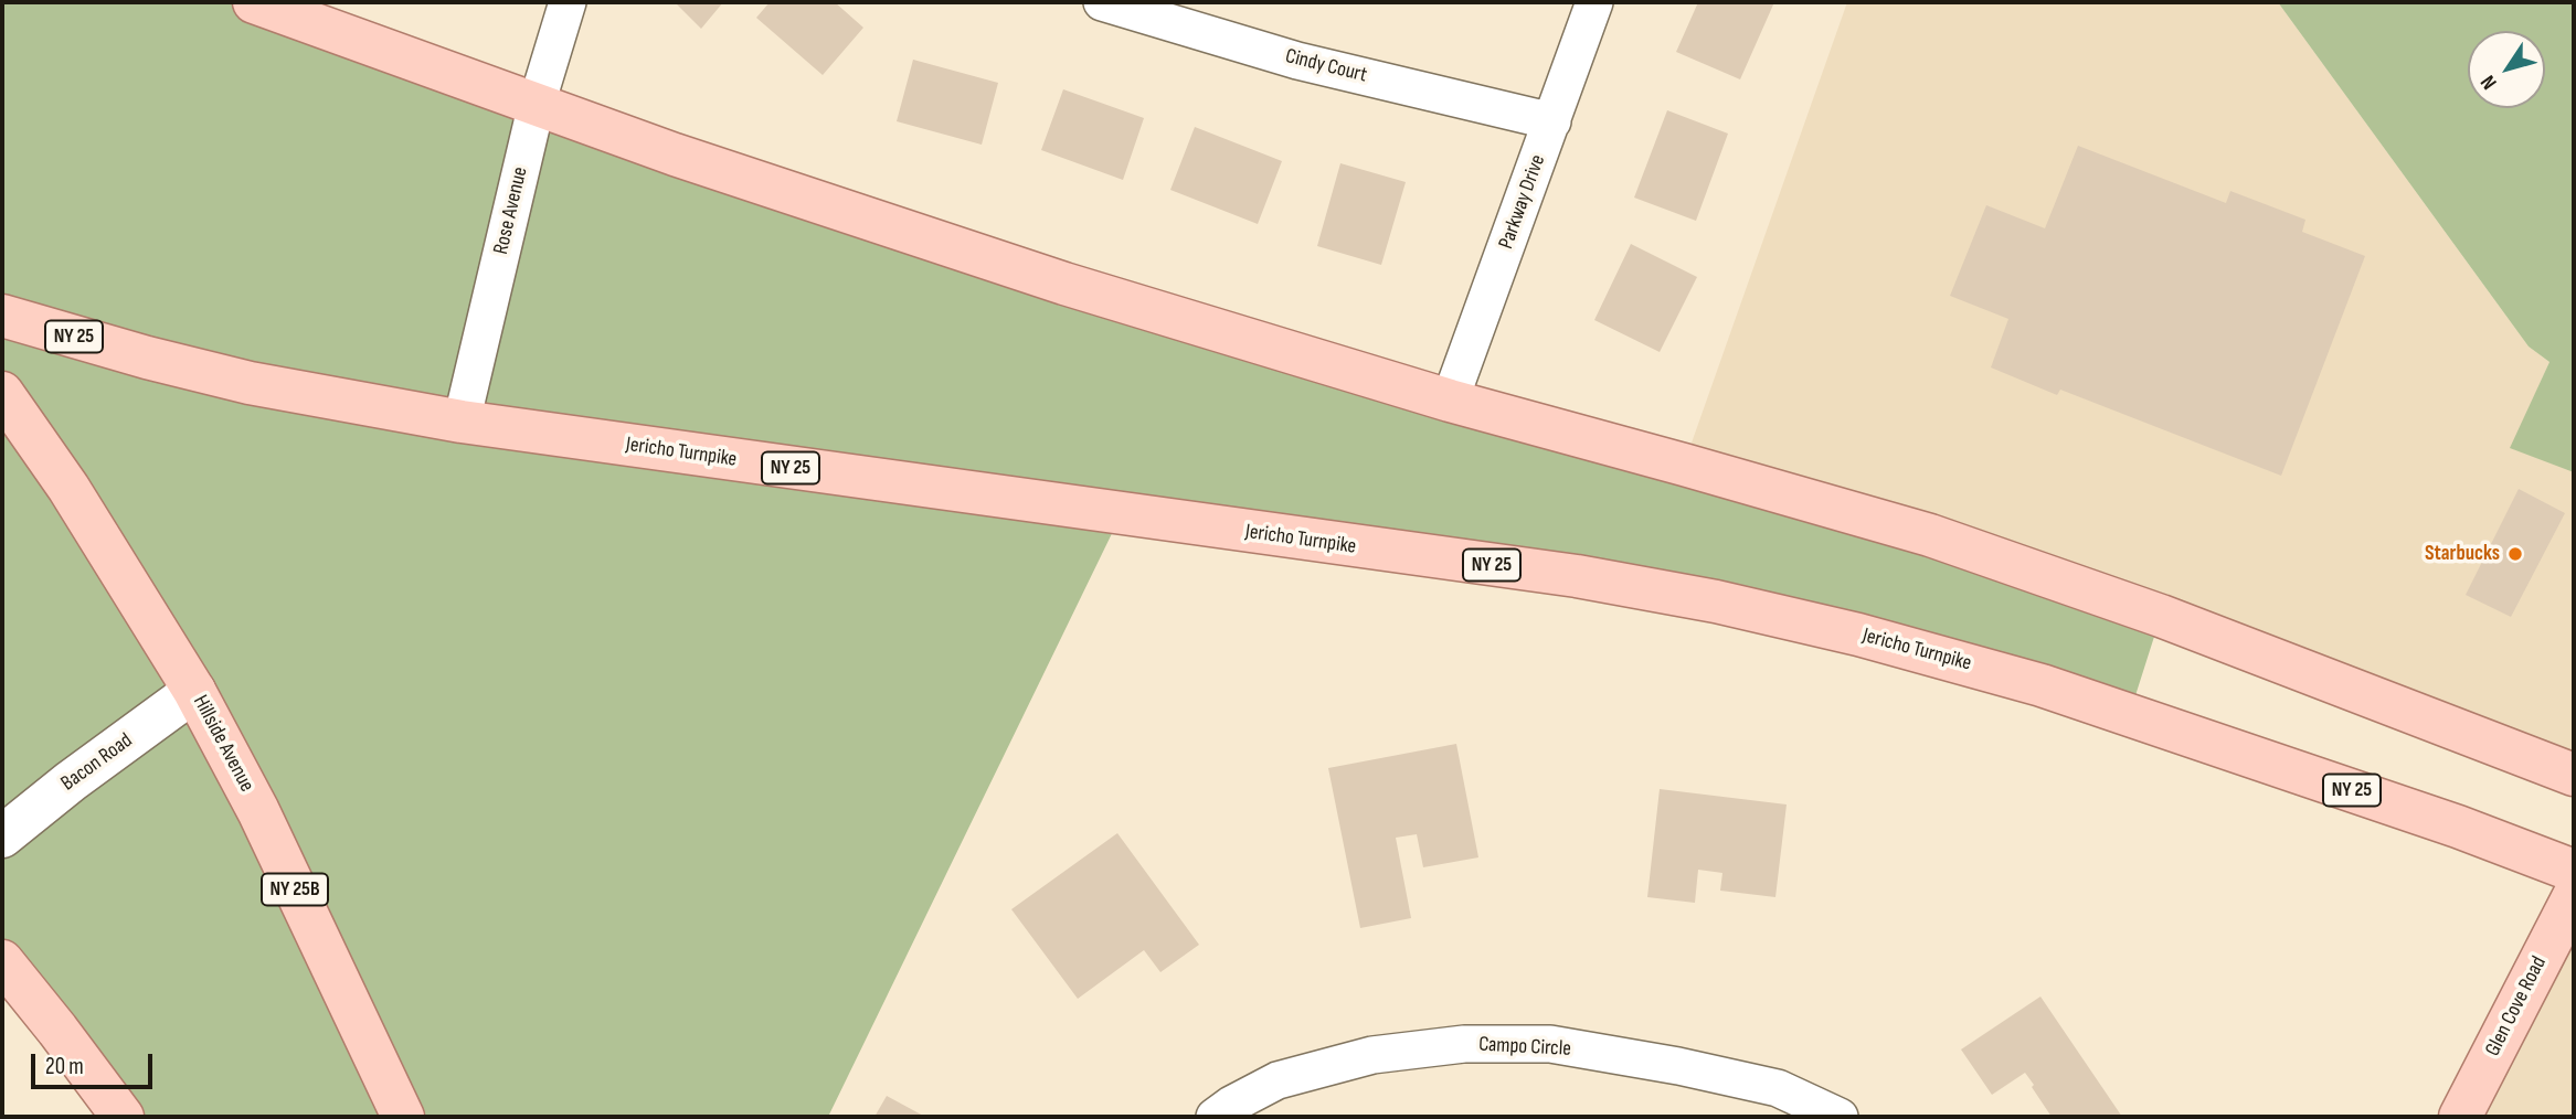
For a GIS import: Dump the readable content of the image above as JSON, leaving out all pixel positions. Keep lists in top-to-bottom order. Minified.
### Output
{"streets":{"main road":["NY 25","Jericho Turnpike","Hillside Avenue","NY 25B","Glen Cove Road"],"street":["Cindy Court","Parkway Drive","Rose Avenue","Bacon Road","Campo Circle"]},"crossings":[["Cindy Court","Parkway Drive"],["Rose Avenue","Jericho Turnpike"],["Hillside Avenue","Bacon Road"]],"places":["Starbucks"],"scale_bar":"20 m","north":"bottom left"}
